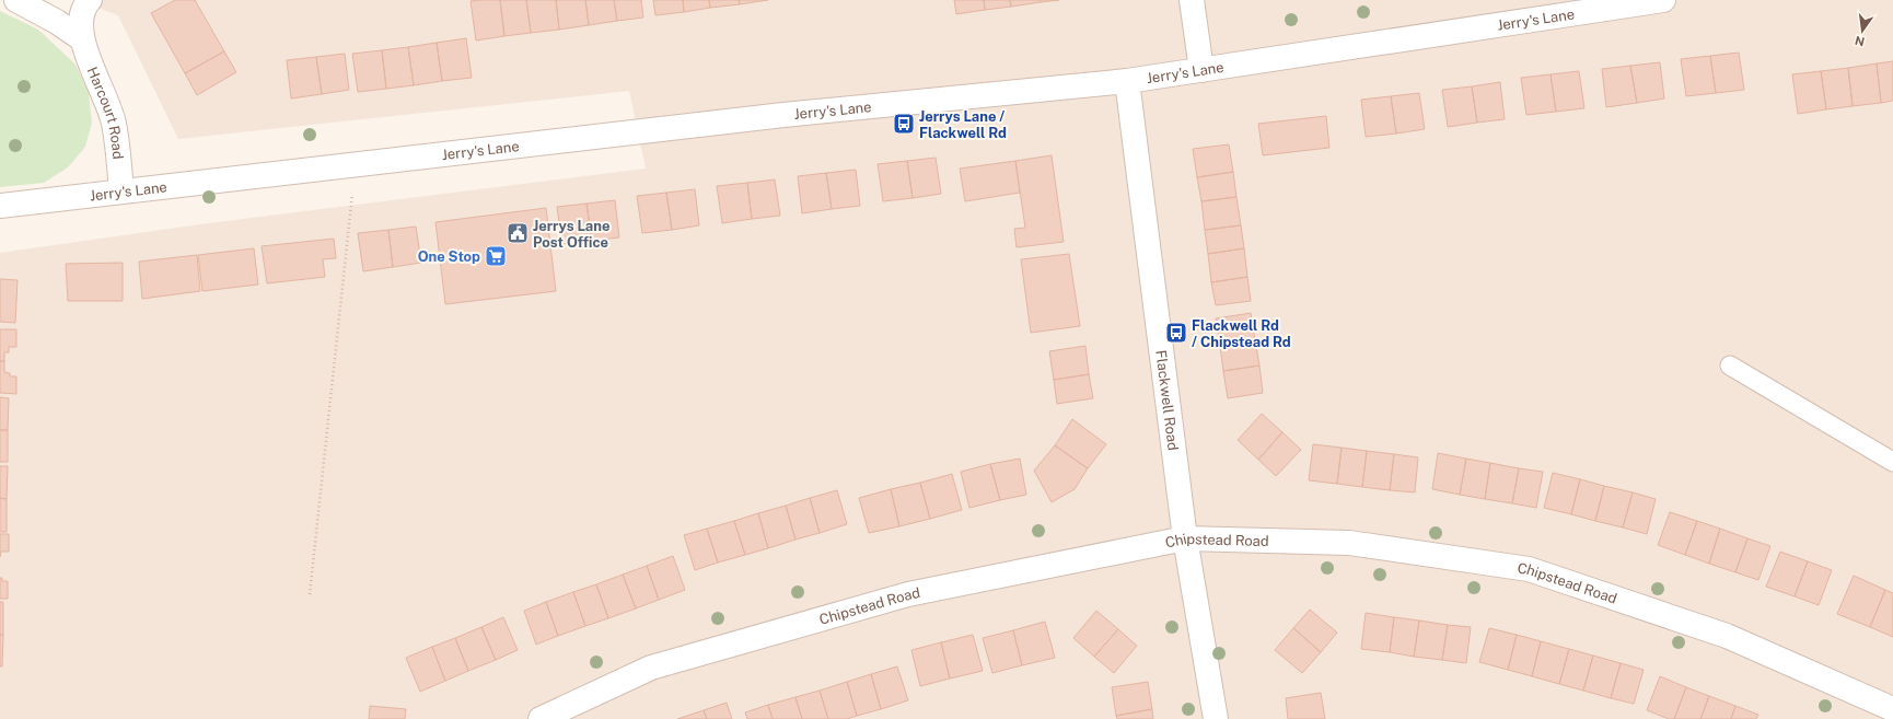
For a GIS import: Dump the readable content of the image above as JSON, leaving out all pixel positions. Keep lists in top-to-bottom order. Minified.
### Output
{"streets":{"street":["Jerry's Lane","Harcourt Road","Flackwell Road","Chipstead Road"]},"crossings":[["Jerry's Lane","Harcourt Road"],["Jerry's Lane","Flackwell Road"],["Flackwell Road","Chipstead Road"]],"places":{"bus stop":["Jerrys Lane / Flackwell Rd","Flackwell Rd / Chipstead Rd"],"public building":["Jerrys Lane Post Office"],"supermarket":["One Stop"]},"north":"bottom"}
